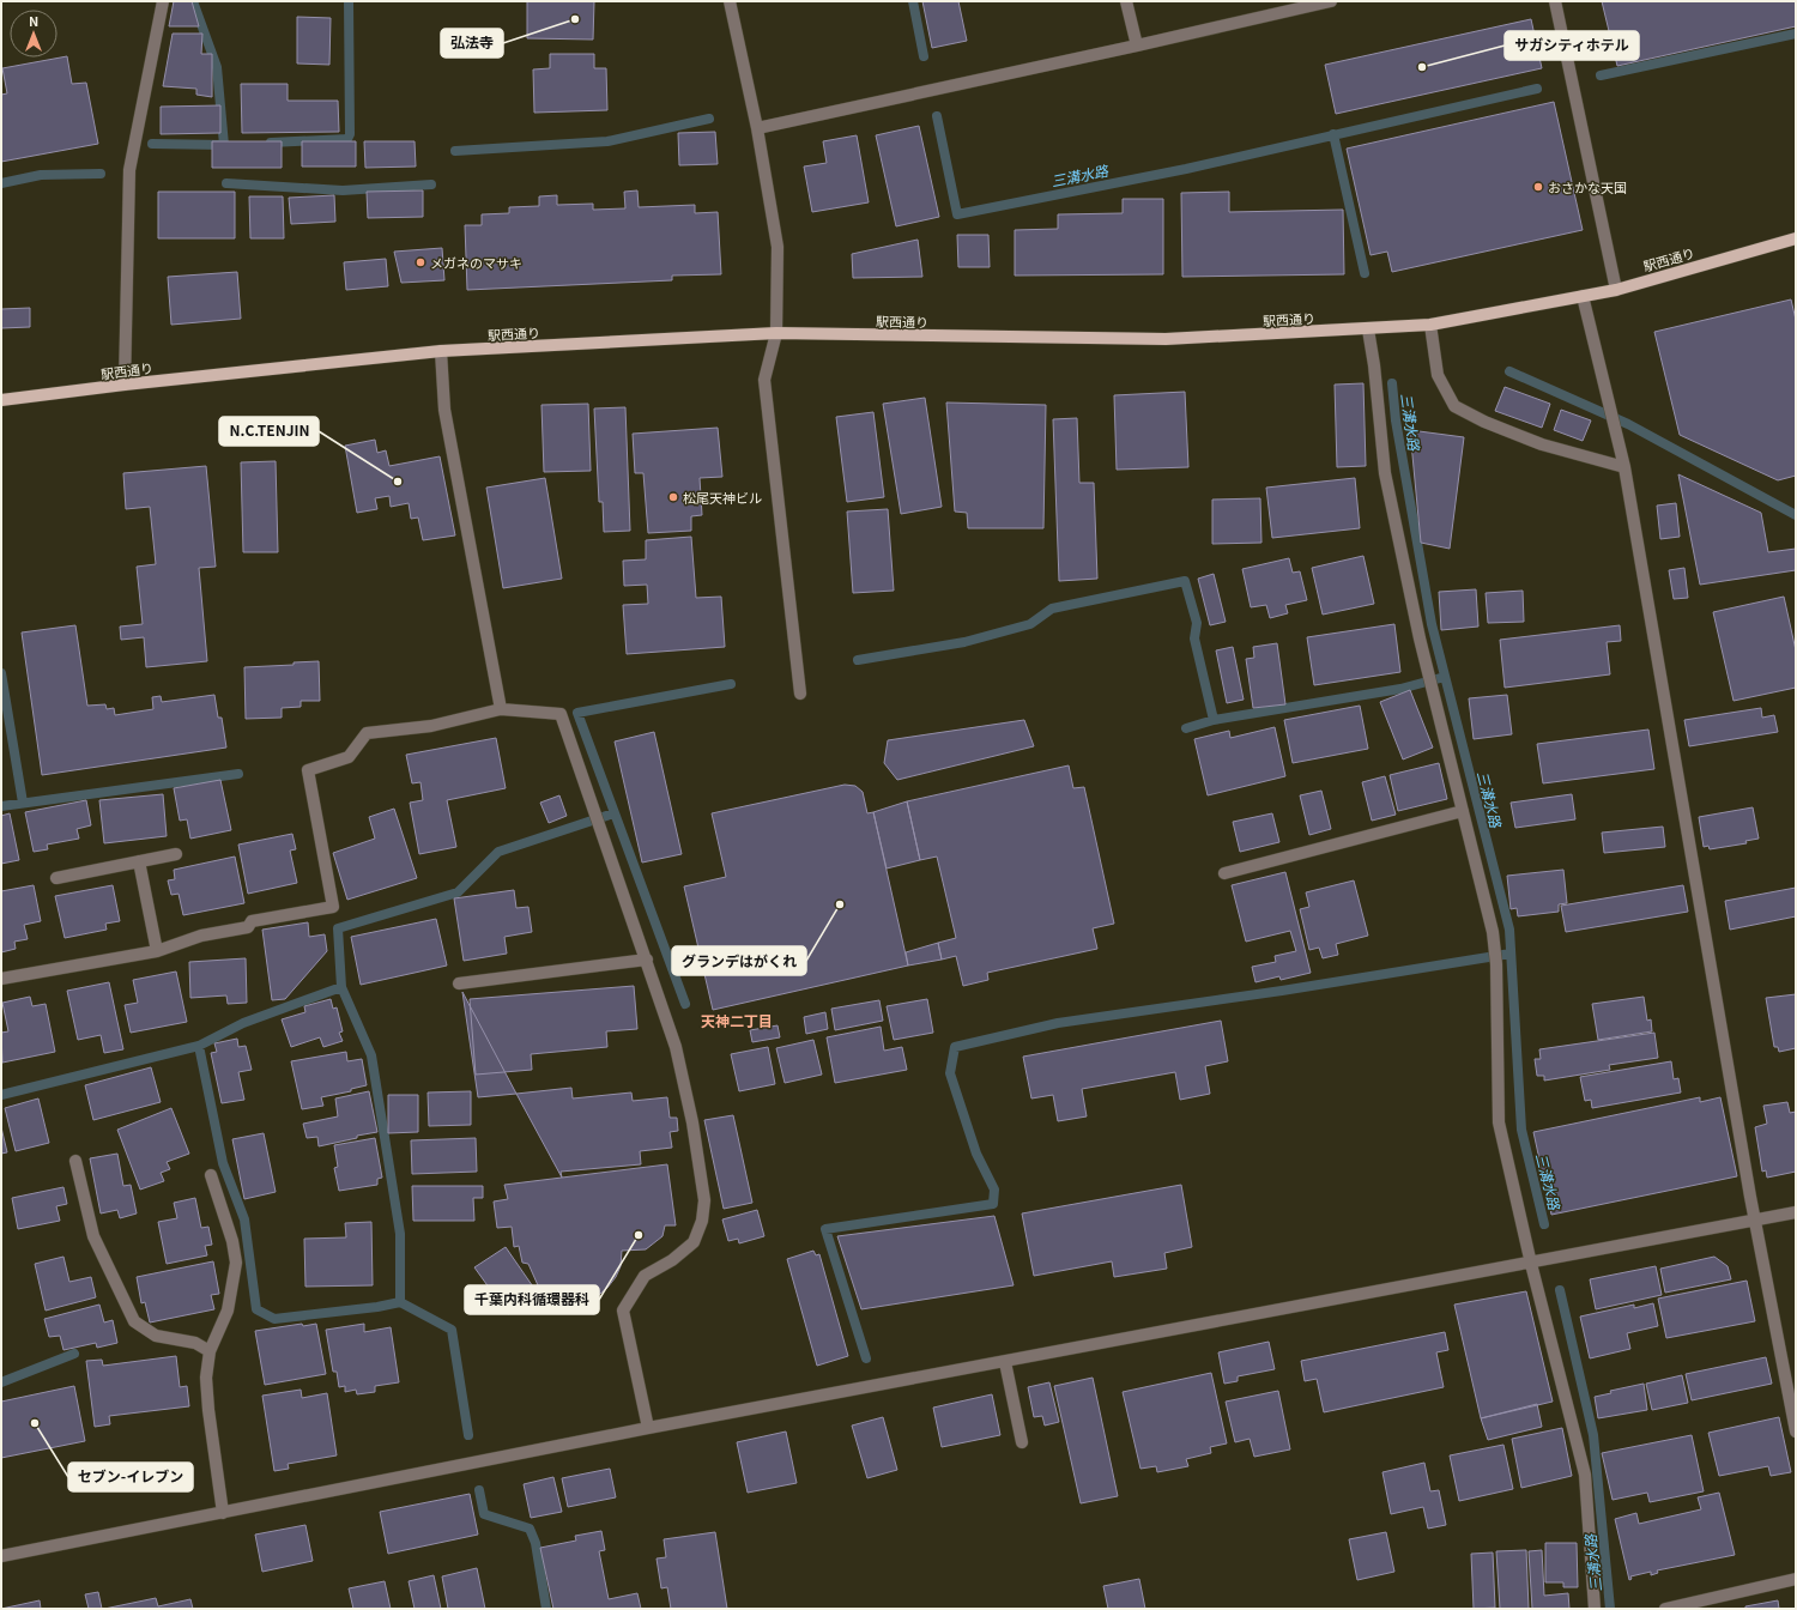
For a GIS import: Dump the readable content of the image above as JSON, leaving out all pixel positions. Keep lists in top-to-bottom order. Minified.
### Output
{"streets":{"main road":["駅西通り"]},"districts":["天神二丁目"],"water":["三溝水路"],"places":["弘法寺","サガシティホテル","おさかな天国","メガネのマサキ","N.C.TENJIN","松尾天神ビル","グランデはがくれ","千葉内科循環器科","セブン-イレブン"],"north":"top"}
